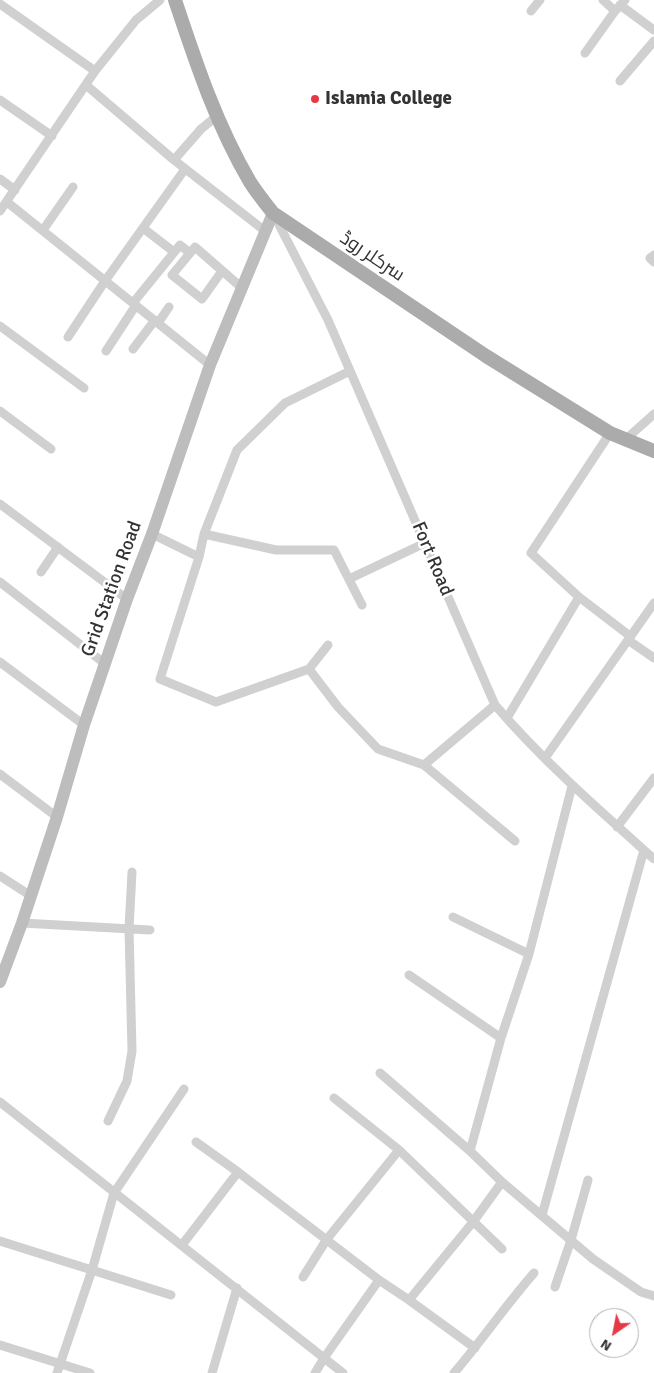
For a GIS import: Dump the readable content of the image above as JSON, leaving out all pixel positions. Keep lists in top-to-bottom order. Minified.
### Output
{"streets":{"main road":["سرکلر روڈ","Grid Station Road"],"street":["Fort Road"]},"crossings":[["سرکلر روڈ","Fort Road"],["سرکلر روڈ","Grid Station Road"],["Fort Road","Grid Station Road"]],"places":["Islamia College"],"north":"bottom left"}
